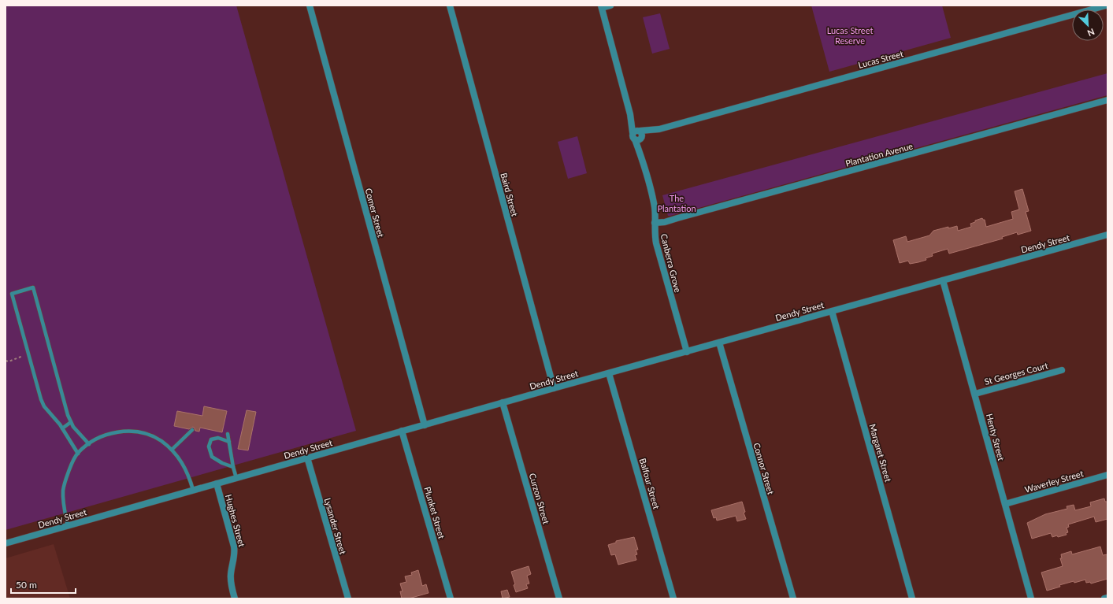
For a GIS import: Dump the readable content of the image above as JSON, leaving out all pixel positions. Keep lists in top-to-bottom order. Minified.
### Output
{"streets":{"street":["Lucas Street","Plantation Avenue","Baird Street","Comer Street","Dendy Street","Canberra Grove","St Georges Court","Henty Street","Margaret Street","Connor Street","Waverley Street","Balfour Street","Curzon Street","Plunket Street","Hughes Street","Lysander Street"]},"crossings":[["Lucas Street","Canberra Grove"],["Plantation Avenue","Canberra Grove"],["Baird Street","Dendy Street"],["Comer Street","Dendy Street"],["Dendy Street","Canberra Grove"],["Dendy Street","Henty Street"],["Dendy Street","Margaret Street"],["Dendy Street","Connor Street"],["Dendy Street","Balfour Street"],["Dendy Street","Curzon Street"],["Dendy Street","Plunket Street"],["Dendy Street","Hughes Street"],["Dendy Street","Lysander Street"],["St Georges Court","Henty Street"],["Henty Street","Waverley Street"]],"parks":["Lucas Street Reserve","The Plantation"],"scale_bar":"50 m","north":"bottom right"}
